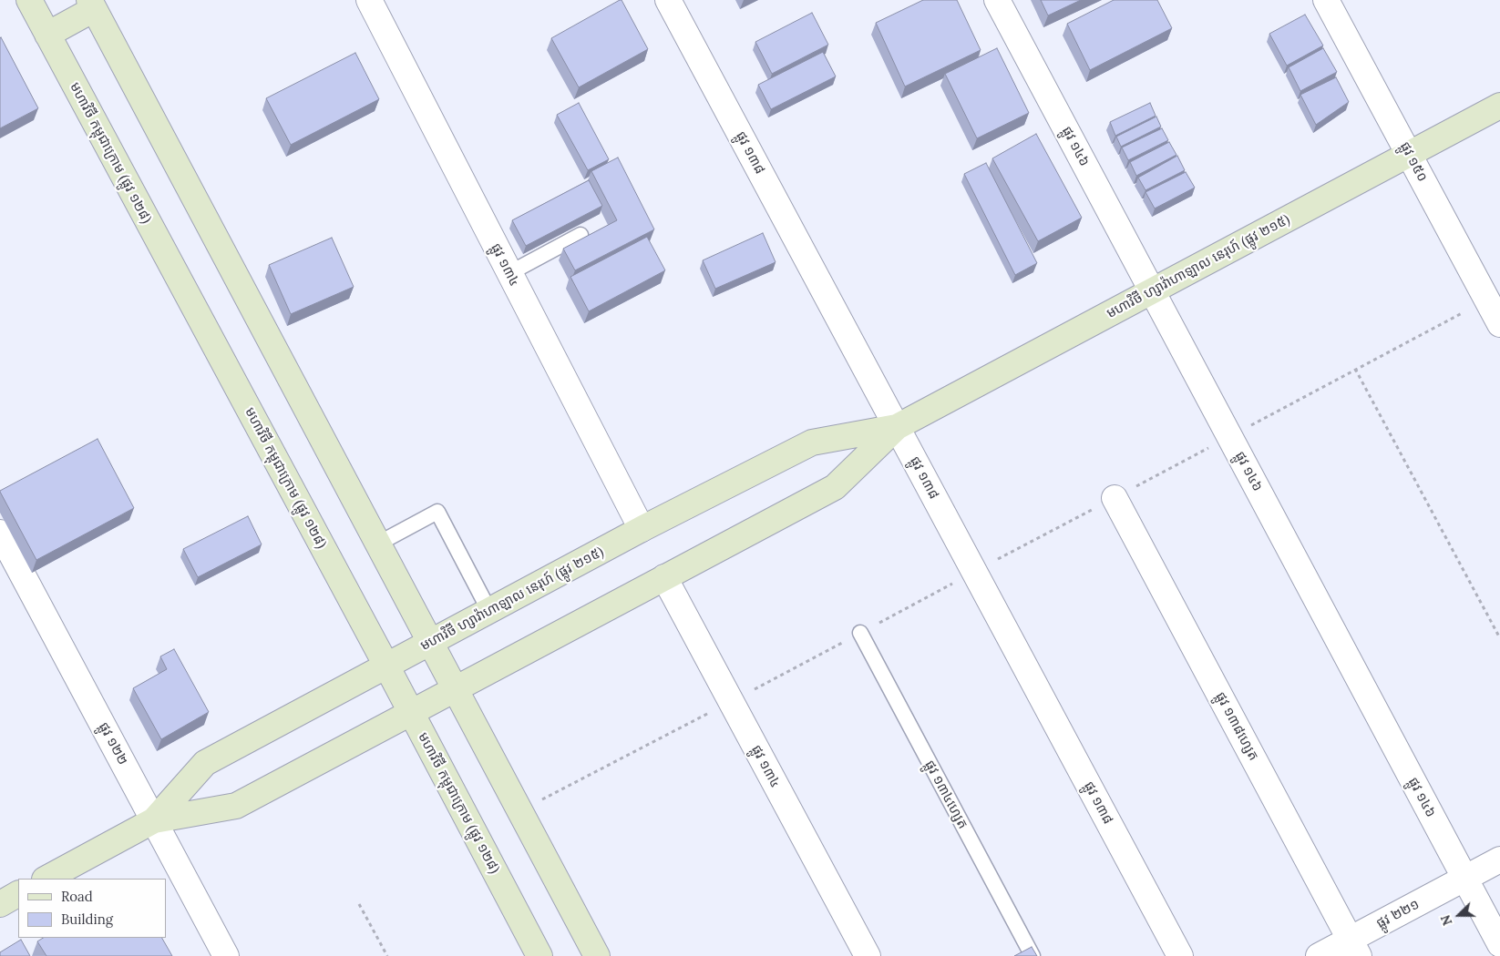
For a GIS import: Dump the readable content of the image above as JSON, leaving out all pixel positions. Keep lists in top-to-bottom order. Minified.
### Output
{"streets":{"main road":["មហាវិថី កម្ពុជាក្រោម (ផ្លូវ ១២៨)","មហាវិថី ហ្សាវ៉ាហាឡាល នេរុហ៍ (ផ្លូវ ២១៥)"],"street":["ផ្លូវ ១៤៦","ផ្លូវ ១៣៨","ផ្លូវ ១៥០","ផ្លូវ ១៣៤","ផ្លូវ ១៣៨ហ្សេត","ផ្លូវ ១២២","ផ្លូវ ២២១"],"lane":["ផ្លូវ ១៣៤ហ្សេត"]},"crossings":[["ផ្លូវ ១៤៦","មហាវិថី ហ្សាវ៉ាហាឡាល នេរុហ៍ (ផ្លូវ ២១៥)"],["ផ្លូវ ១៤៦","ផ្លូវ ២២១"],["មហាវិថី កម្ពុជាក្រោម (ផ្លូវ ១២៨)","មហាវិថី ហ្សាវ៉ាហាឡាល នេរុហ៍ (ផ្លូវ ២១៥)"],["ផ្លូវ ១៣៨","មហាវិថី ហ្សាវ៉ាហាឡាល នេរុហ៍ (ផ្លូវ ២១៥)"],["ផ្លូវ ១៥០","មហាវិថី ហ្សាវ៉ាហាឡាល នេរុហ៍ (ផ្លូវ ២១៥)"],["ផ្លូវ ១៣៤","មហាវិថី ហ្សាវ៉ាហាឡាល នេរុហ៍ (ផ្លូវ ២១៥)"],["មហាវិថី ហ្សាវ៉ាហាឡាល នេរុហ៍ (ផ្លូវ ២១៥)","ផ្លូវ ១២២"],["ផ្លូវ ១៣៨ហ្សេត","ផ្លូវ ២២១"]],"legend":["Road","Building"],"north":"left"}
